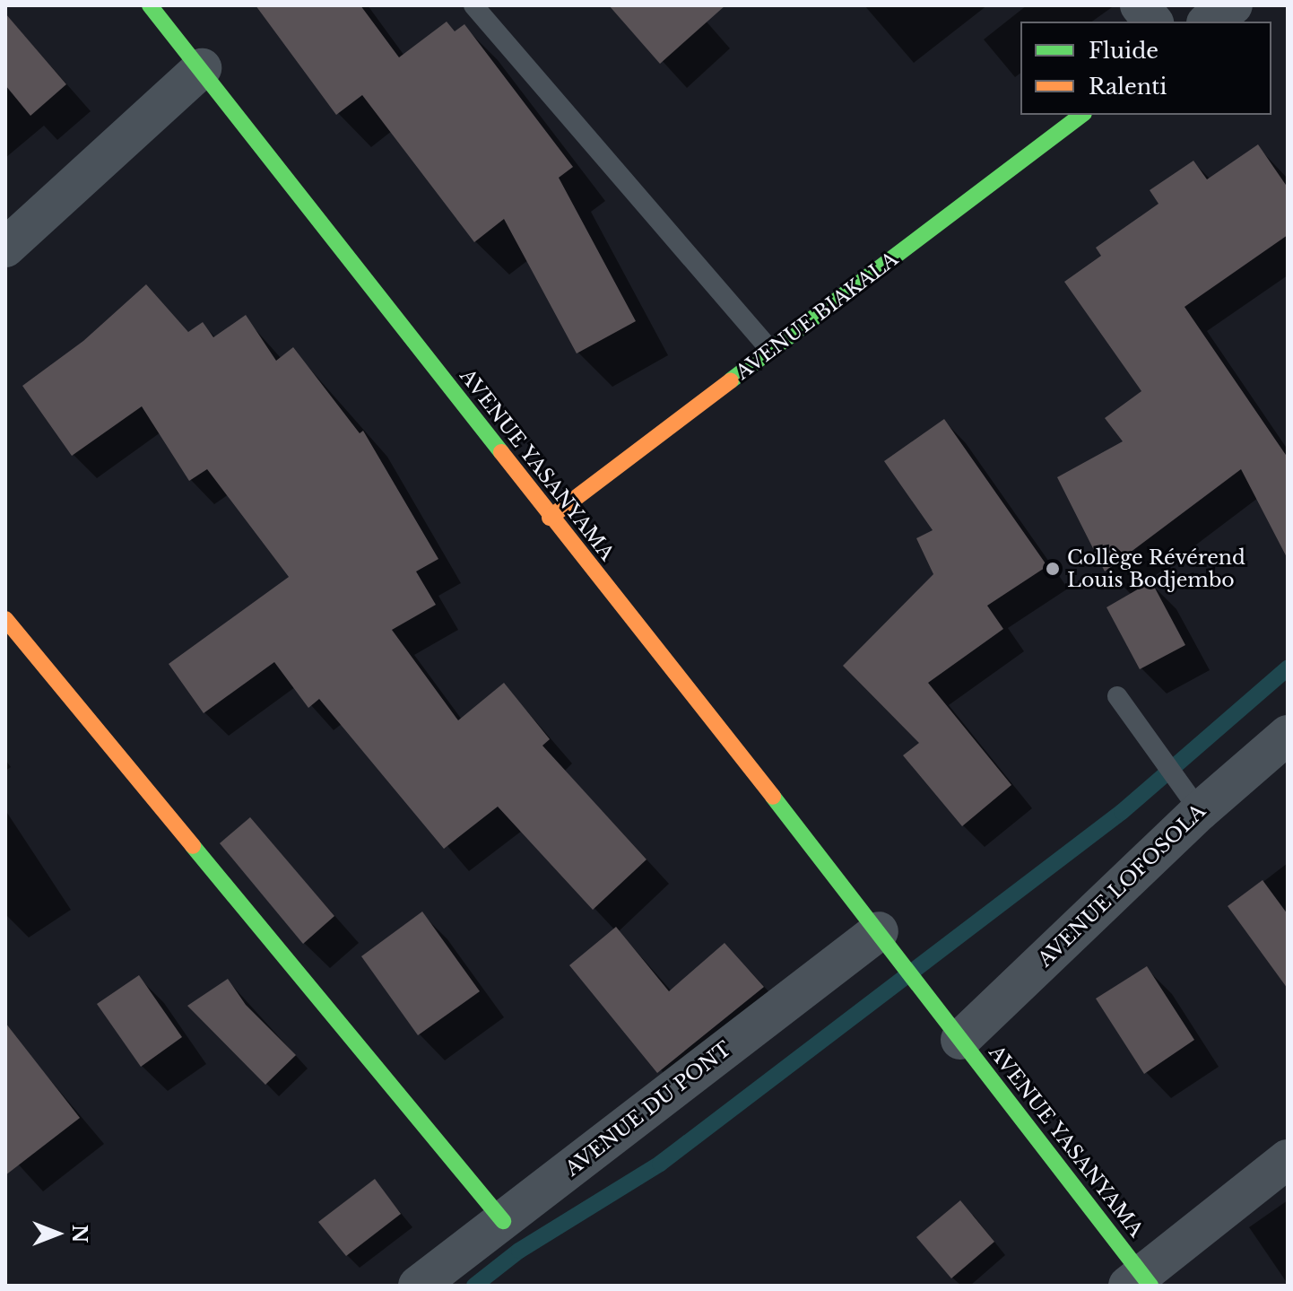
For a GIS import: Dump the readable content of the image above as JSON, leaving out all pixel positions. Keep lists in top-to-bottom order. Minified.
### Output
{"streets":{"street":["AVENUE BIAKALA","AVENUE YASANYAMA","AVENUE LOFOSOLA","AVENUE DU PONT"]},"crossings":[["AVENUE BIAKALA","AVENUE YASANYAMA"],["AVENUE YASANYAMA","AVENUE LOFOSOLA"],["AVENUE YASANYAMA","AVENUE DU PONT"]],"places":["Collège Révérend Louis Bodjembo"],"legend":["Fluide","Ralenti"],"north":"right"}
